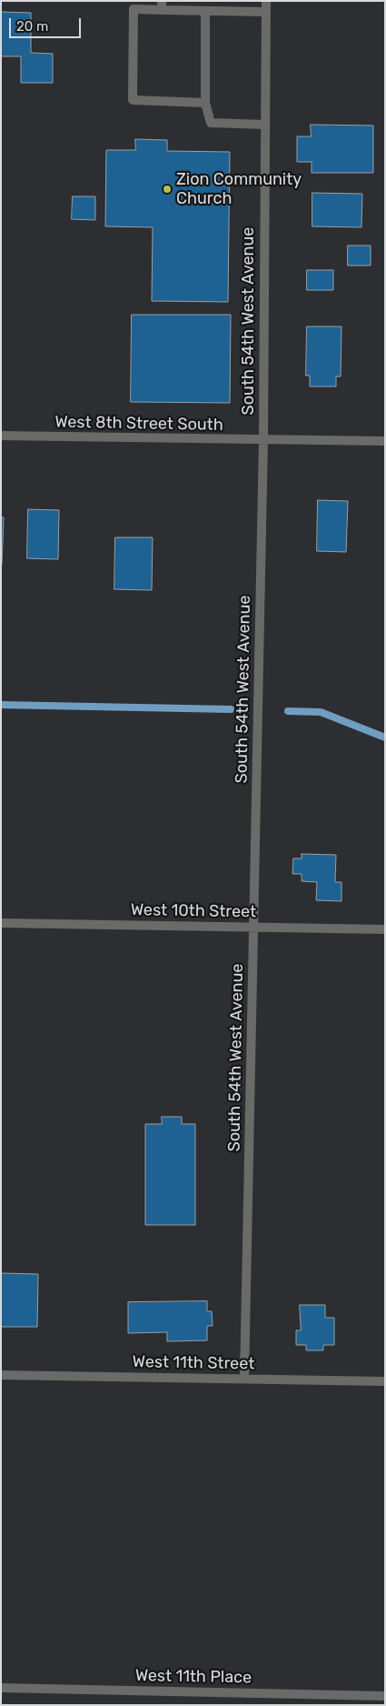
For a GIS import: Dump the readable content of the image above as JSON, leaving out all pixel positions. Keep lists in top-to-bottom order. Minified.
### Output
{"streets":{"street":["South 54th West Avenue","West 8th Street South","West 10th Street","West 11th Street","West 11th Place"]},"crossings":[["South 54th West Avenue","West 8th Street South"],["South 54th West Avenue","West 10th Street"],["South 54th West Avenue","West 11th Street"]],"places":["Zion Community Church"],"scale_bar":"20 m"}
